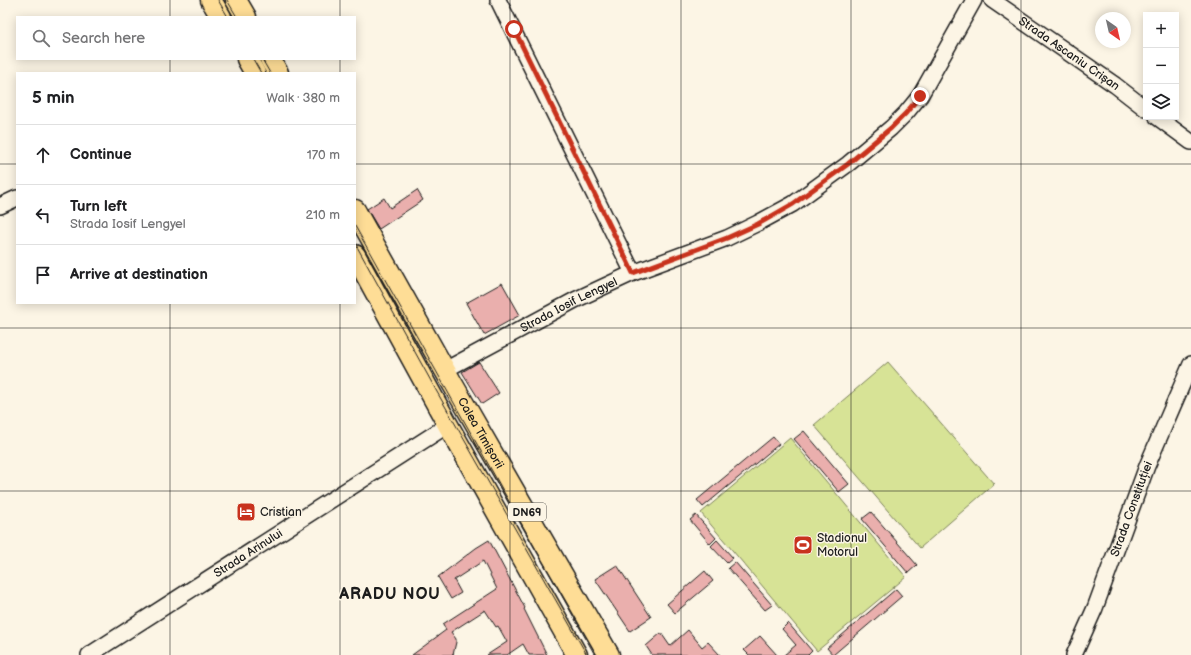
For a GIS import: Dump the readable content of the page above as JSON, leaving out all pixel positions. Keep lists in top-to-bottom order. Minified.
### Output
{"streets":{"main road":["Calea Timișorii","DN69"],"street":["Strada Ascaniu Crișan","Strada Iosif Lengyel","Strada Constituției","Strada Arinului"]},"crossings":[["Strada Iosif Lengyel","Calea Timișorii"],["Calea Timișorii","Strada Arinului"]],"districts":["ARADU NOU"],"places":{"hotel":["Cristian"],"sports":["Stadionul Motorul"]},"north":"bottom right","page":{"map_buttons":["+","−"],"search":"Search here","heading":["5 min","Walk · 380 m"],"list":[["Continue","170 m"],["Turn left","Strada Iosif Lengyel","210 m"],"Arrive at destination"]}}
